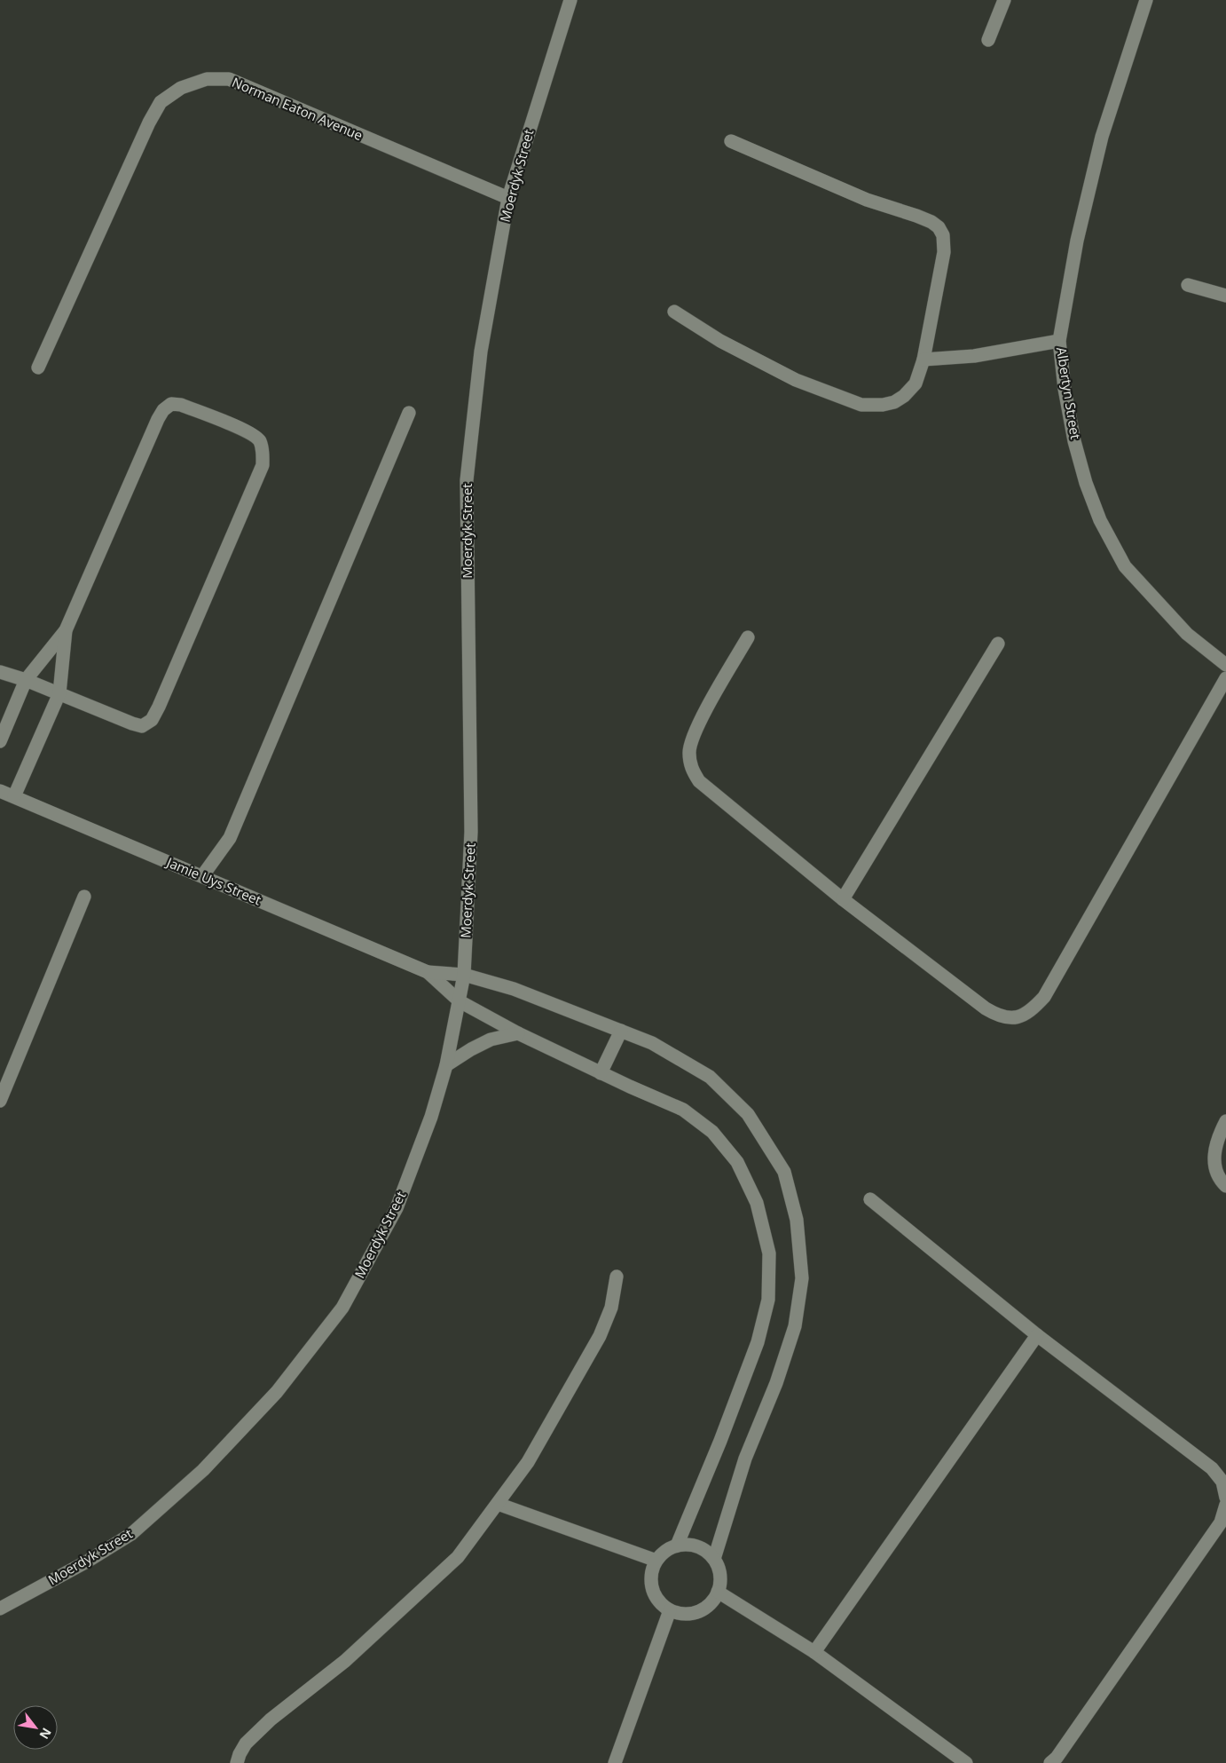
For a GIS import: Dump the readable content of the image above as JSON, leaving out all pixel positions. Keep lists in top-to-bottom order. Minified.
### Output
{"streets":{"street":["Norman Eaton Avenue","Moerdyk Street","Albertyn Street","Jamie Uys Street"]},"crossings":[["Norman Eaton Avenue","Moerdyk Street"],["Moerdyk Street","Jamie Uys Street"]],"north":"bottom right"}
